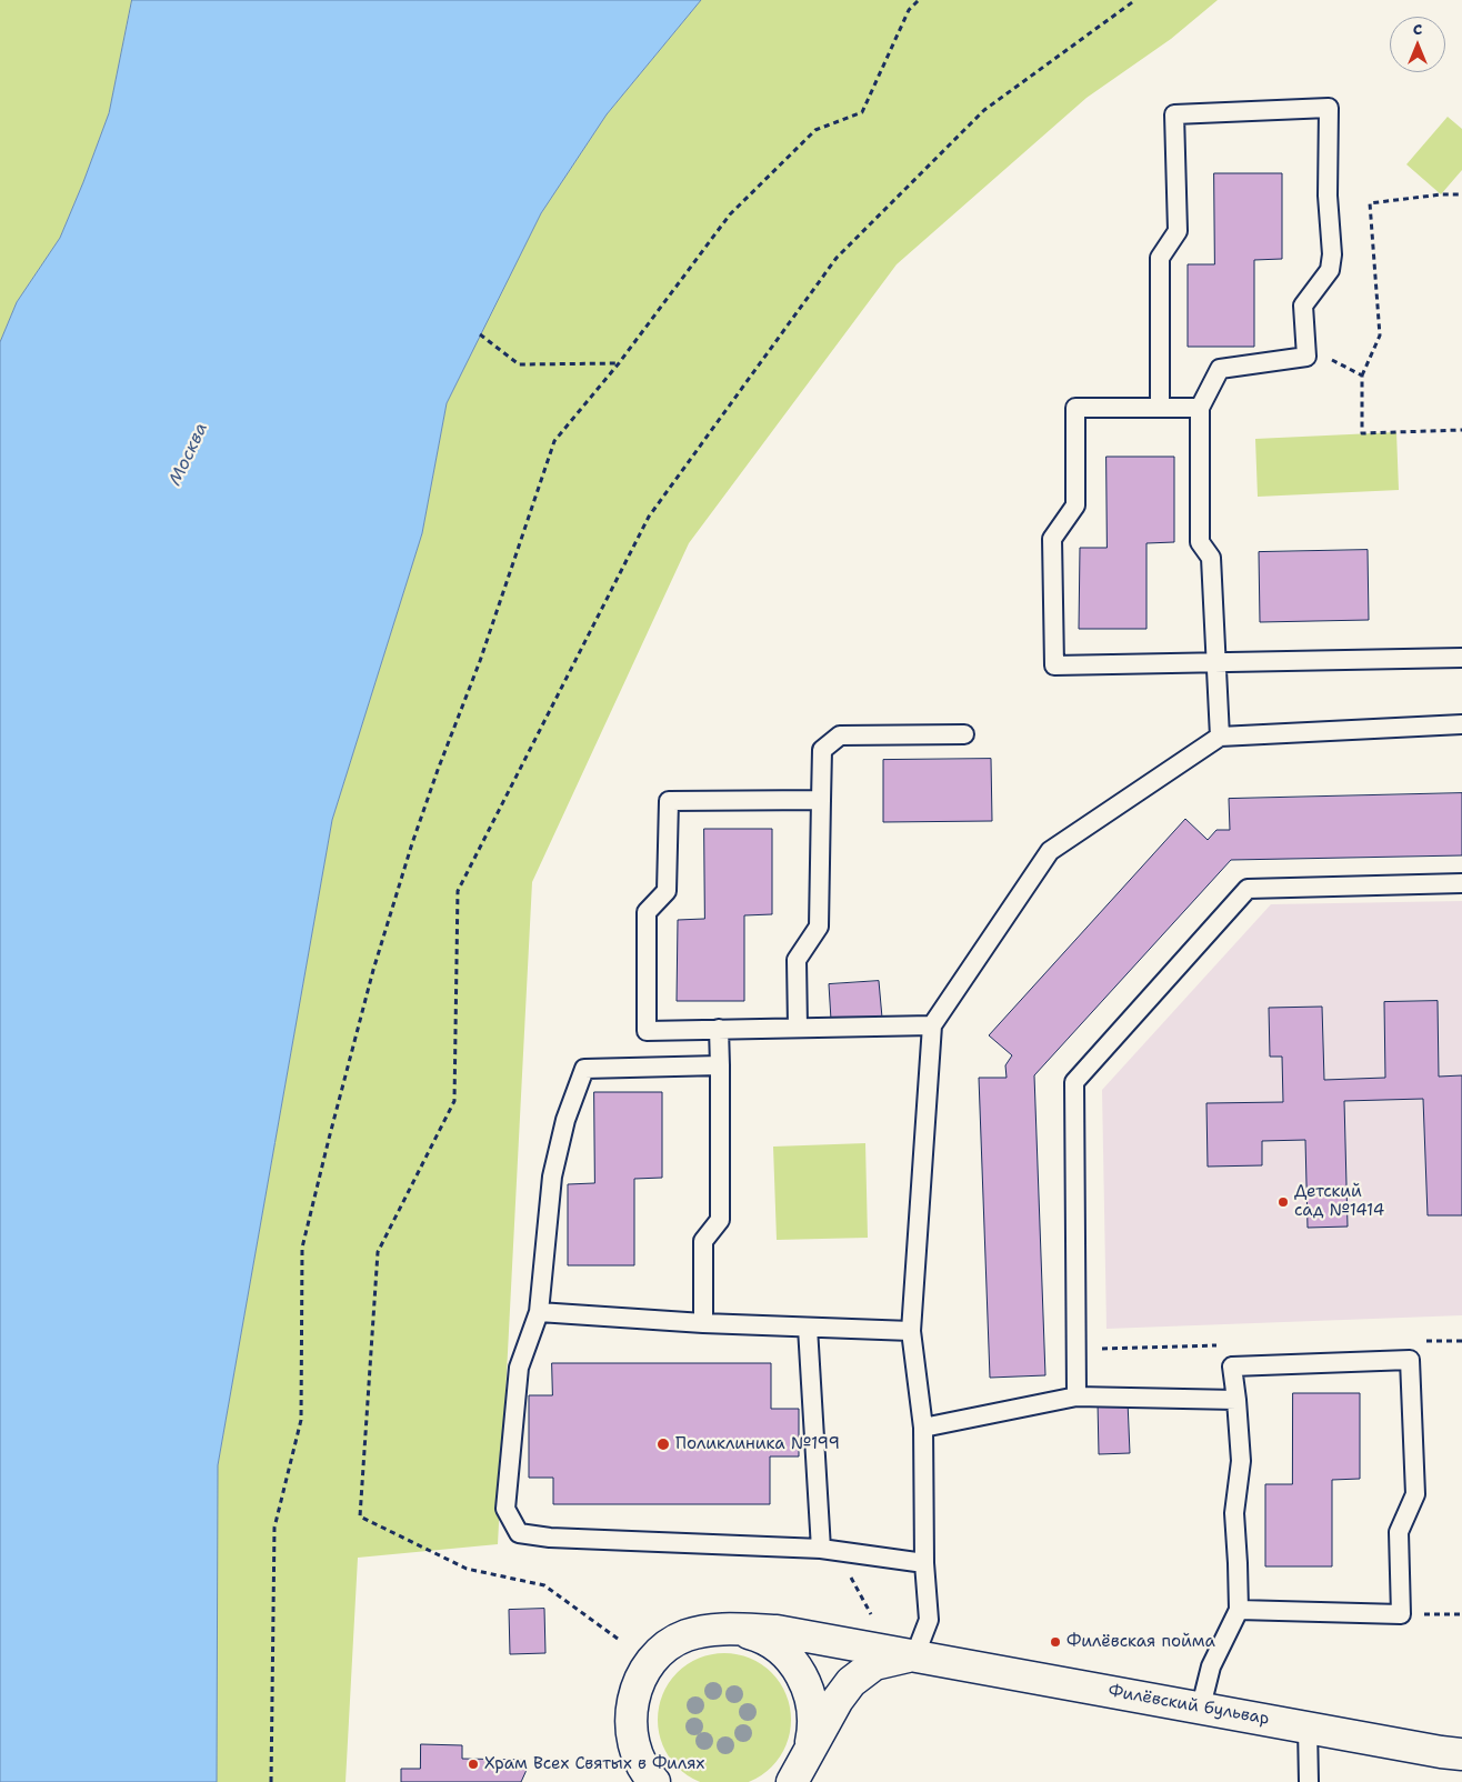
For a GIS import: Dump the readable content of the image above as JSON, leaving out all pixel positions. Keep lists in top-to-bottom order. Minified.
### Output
{"streets":{"street":["Филёвский бульвар"]},"water":["Москва"],"places":["Детский сад №1414","Поликлиника №199","Филёвская пойма","Храм Всех Святых в Филях"],"north":"top"}
